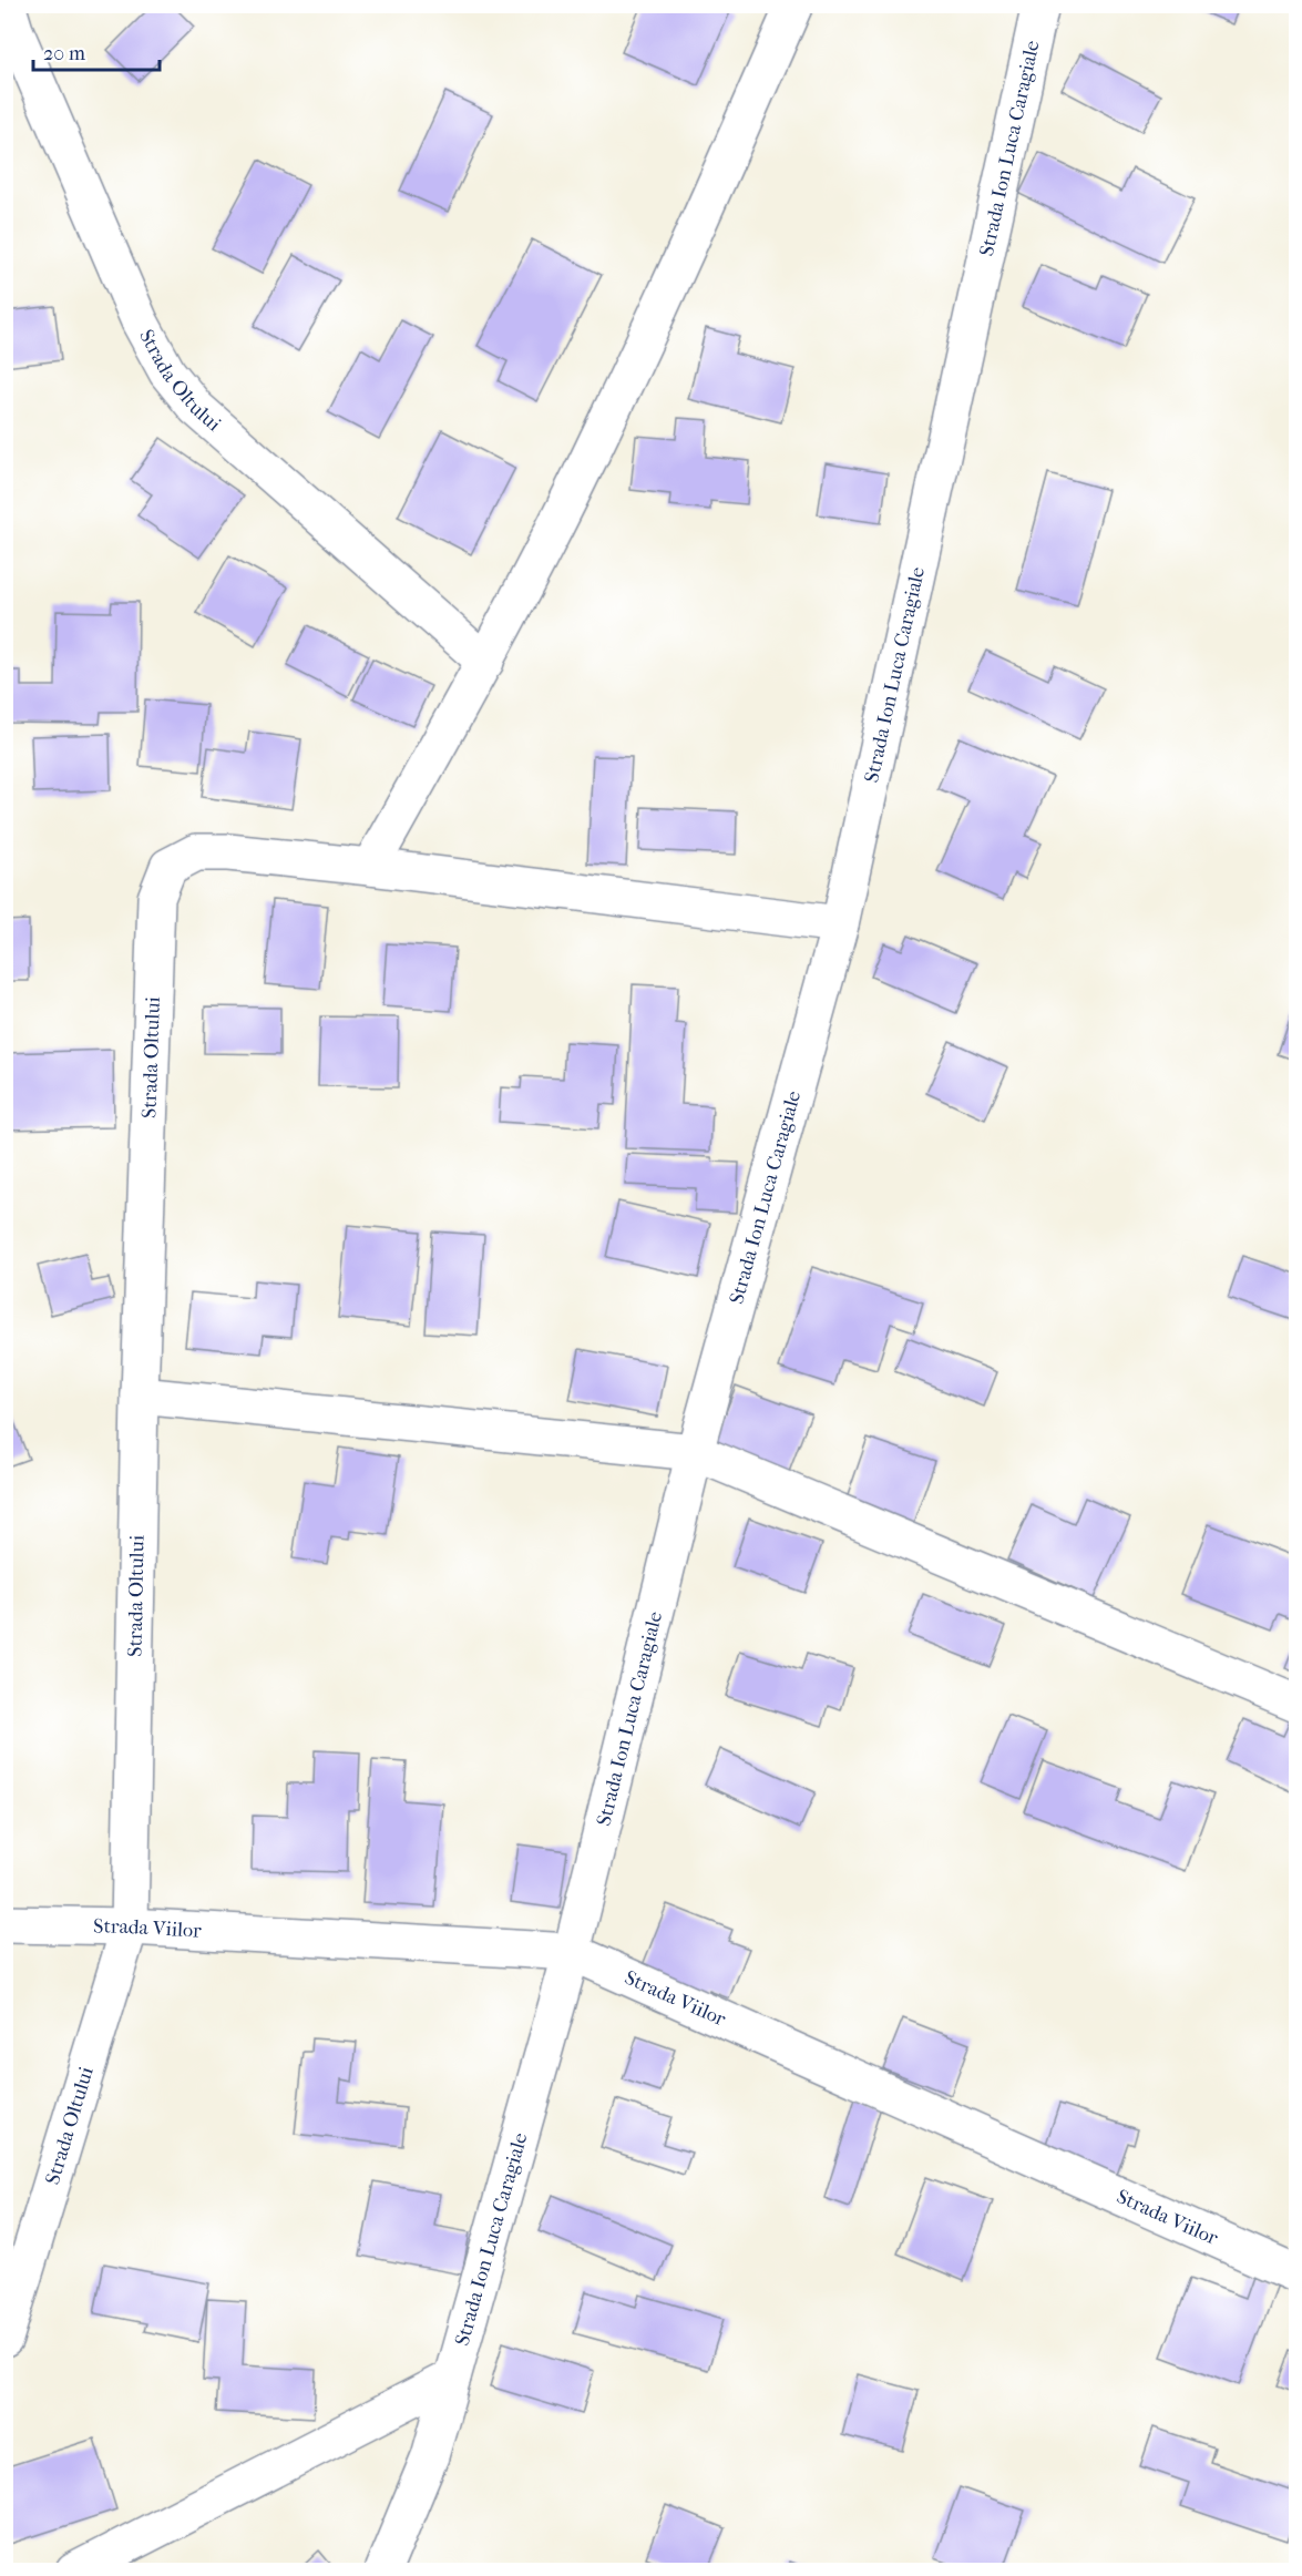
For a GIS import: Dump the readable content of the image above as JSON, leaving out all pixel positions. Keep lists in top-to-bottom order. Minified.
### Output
{"streets":{"street":["Strada Ion Luca Caragiale","Strada Oltului","Strada Viilor"]},"crossings":[["Strada Ion Luca Caragiale","Strada Viilor"],["Strada Oltului","Strada Viilor"]],"scale_bar":"20 m"}
